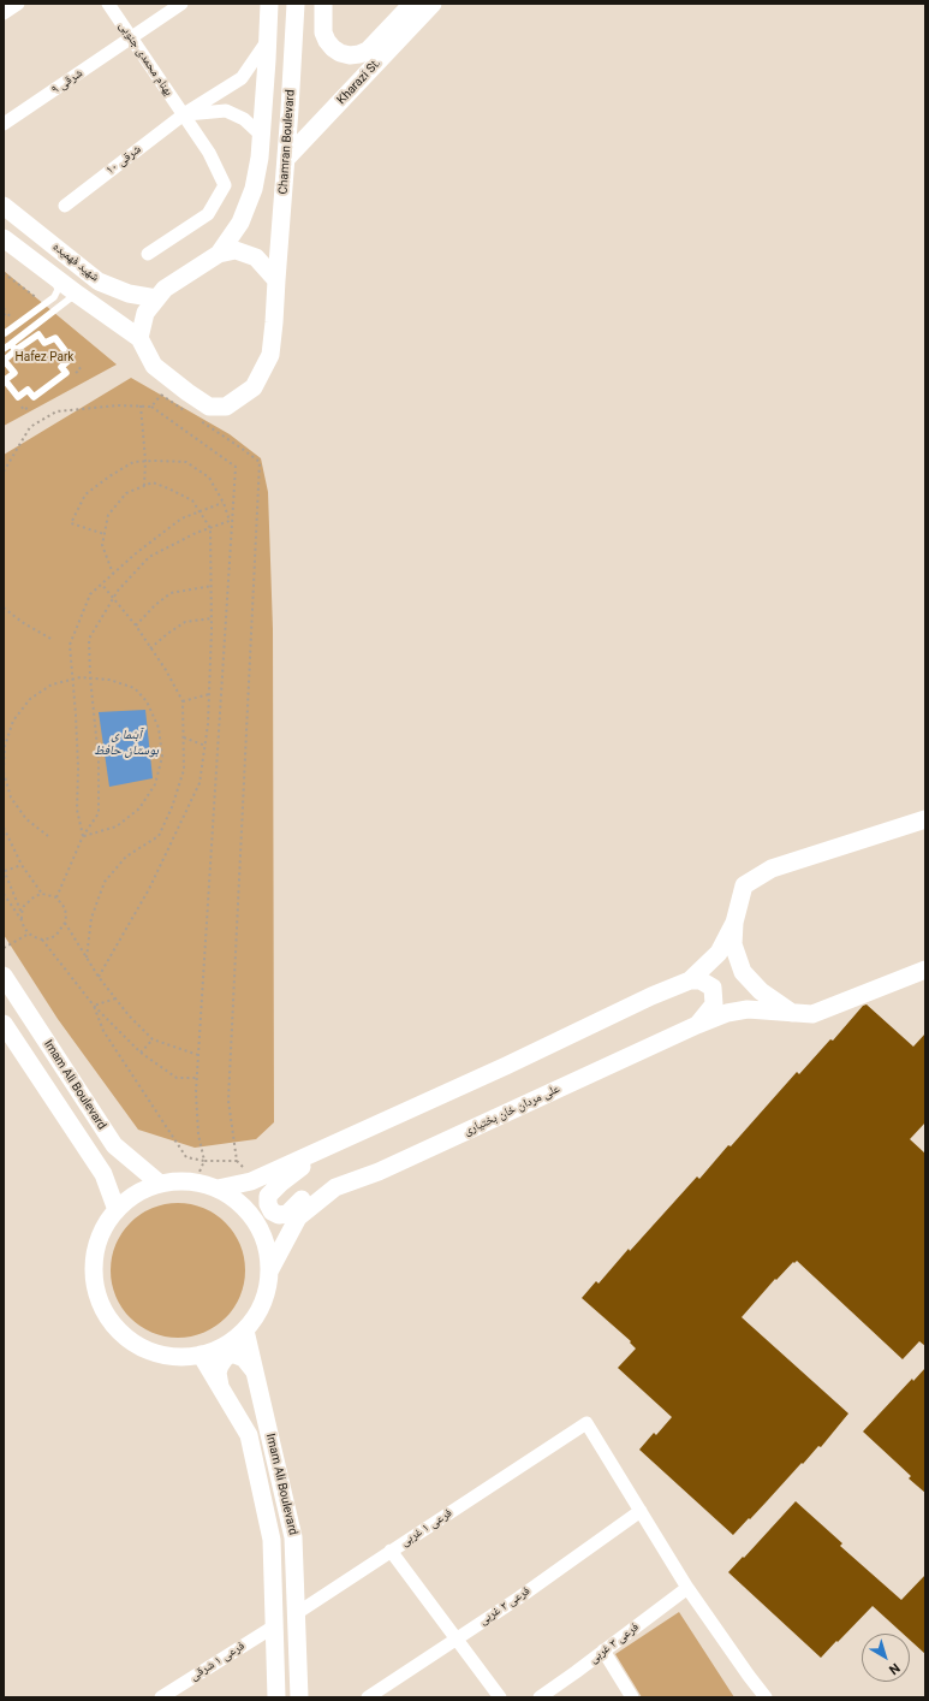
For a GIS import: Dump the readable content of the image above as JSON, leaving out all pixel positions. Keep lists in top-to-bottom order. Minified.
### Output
{"streets":{"main road":["Kharazi St.","Chamran Boulevard","شهید فهمیده","Imam Ali Boulevard","علی مردان خان بختیاری"],"street":["بهنام محمدی جنوبی","۹ شرقی","۱۰ شرقی","فرعی ۱ غربی","فرعی ۲ غربی","فرعی ۳ غربی","فرعی ۱ شرقی"]},"crossings":[["بهنام محمدی جنوبی","۹ شرقی"],["بهنام محمدی جنوبی","۱۰ شرقی"],["Kharazi St.","Chamran Boulevard"],["Chamran Boulevard","شهید فهمیده"],["Imam Ali Boulevard","فرعی ۱ غربی"],["Imam Ali Boulevard","فرعی ۱ شرقی"],["فرعی ۱ غربی","فرعی ۲ غربی"]],"water":["آبنما ی بوستان حافظ"],"parks":["Hafez Park"],"north":"bottom right"}
